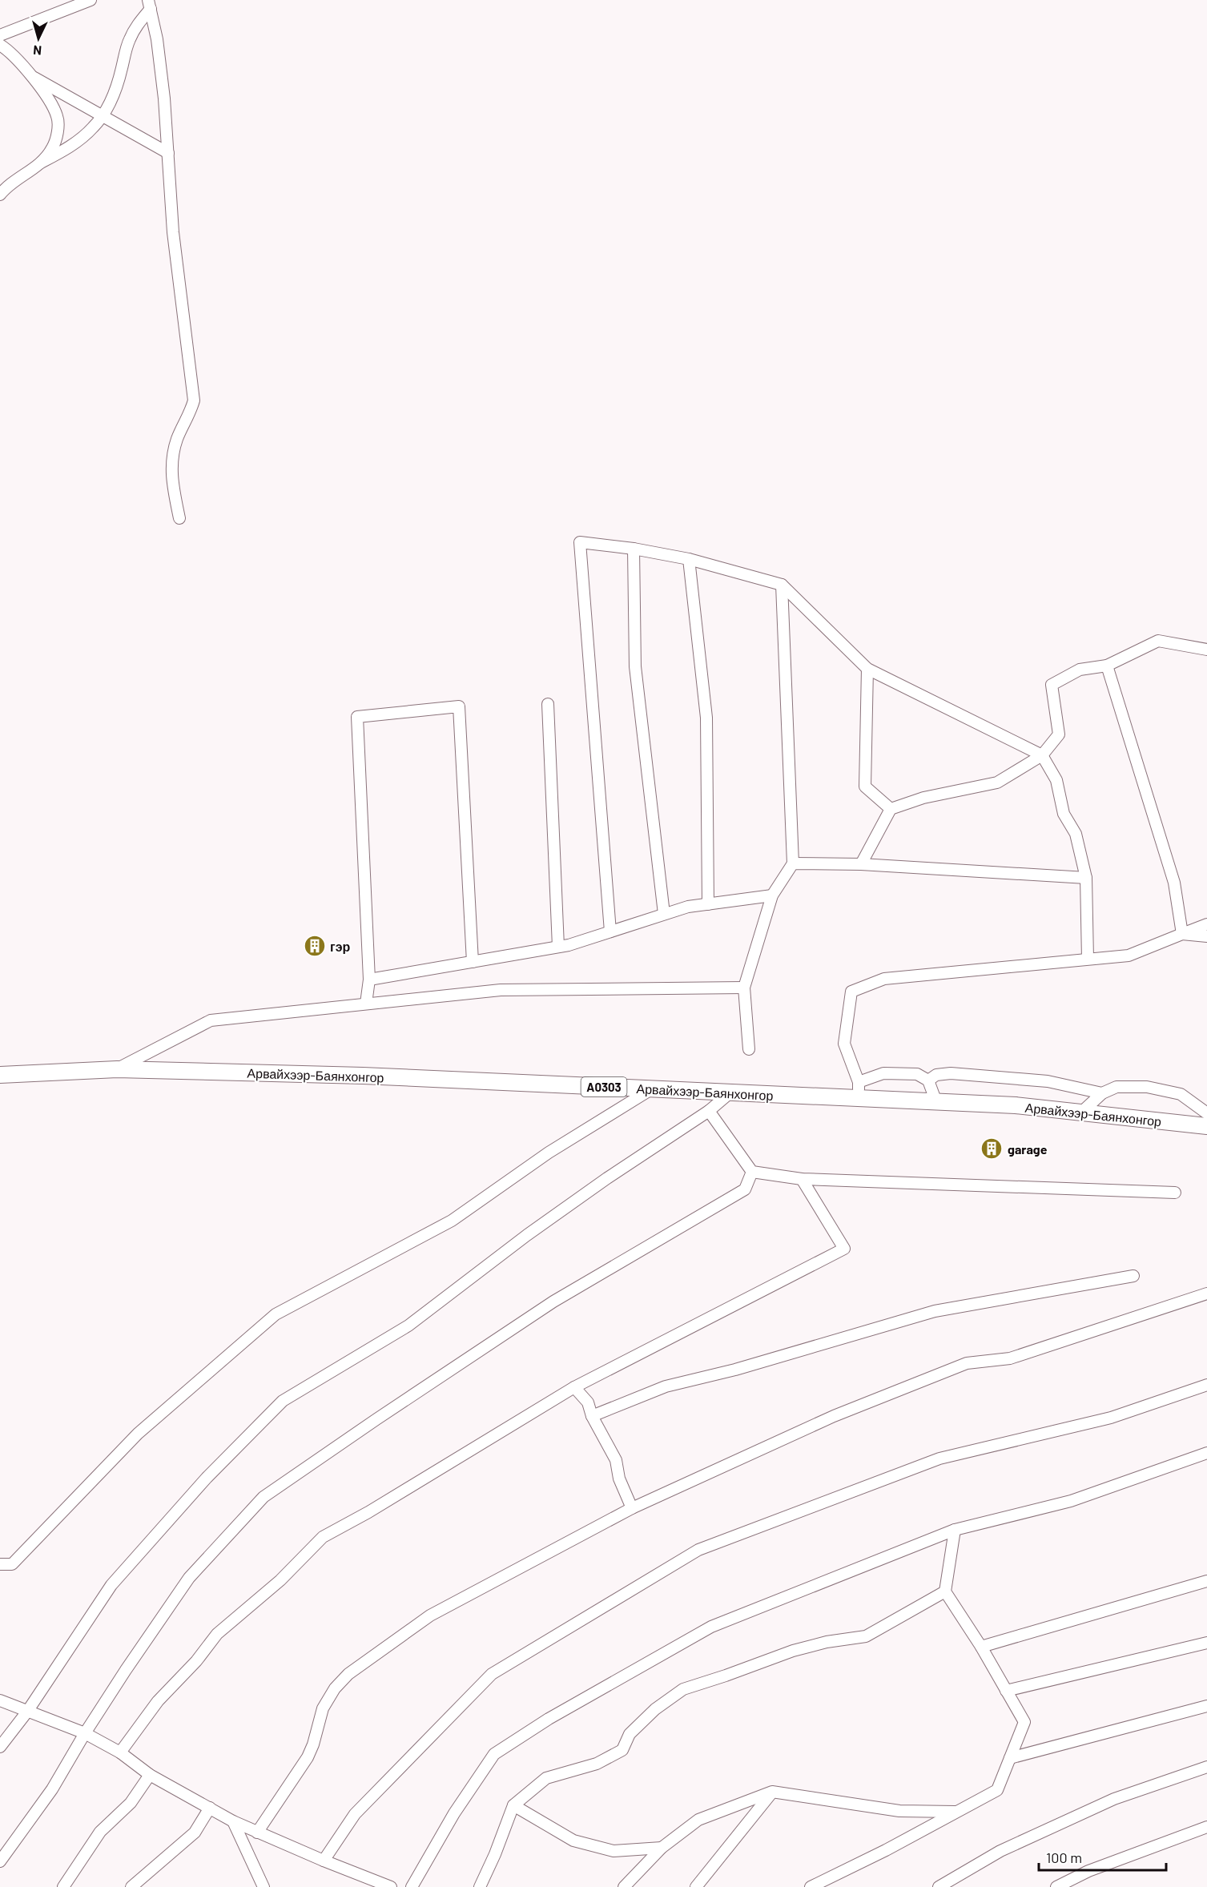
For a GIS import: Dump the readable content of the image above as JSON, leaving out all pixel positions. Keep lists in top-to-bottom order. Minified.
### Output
{"streets":{"highway":["Арвайхээр-Баянхонгор","A0303"]},"places":{"building":["гэр","garage"]},"scale_bar":"100 m","north":"bottom"}
